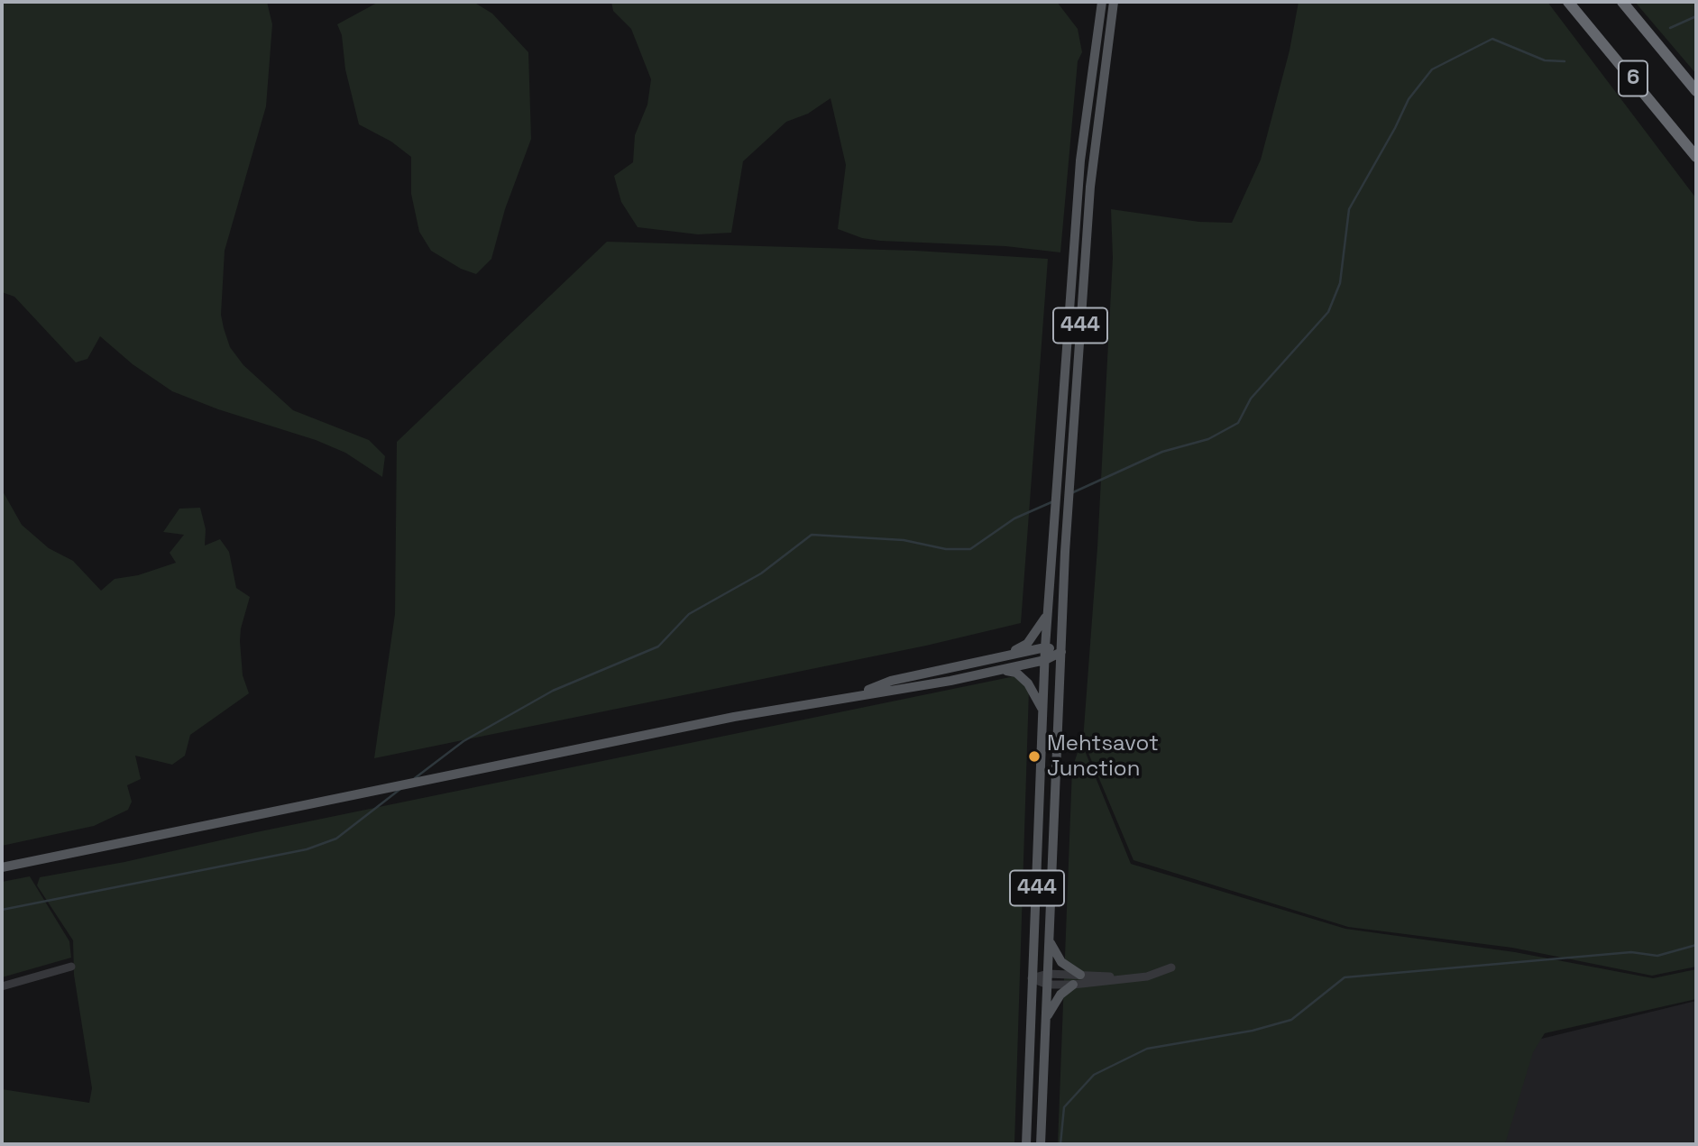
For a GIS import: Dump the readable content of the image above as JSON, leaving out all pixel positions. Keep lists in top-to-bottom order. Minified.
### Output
{"streets":{"highway":["6"],"main road":["444"]},"places":["Mehtsavot Junction"]}
